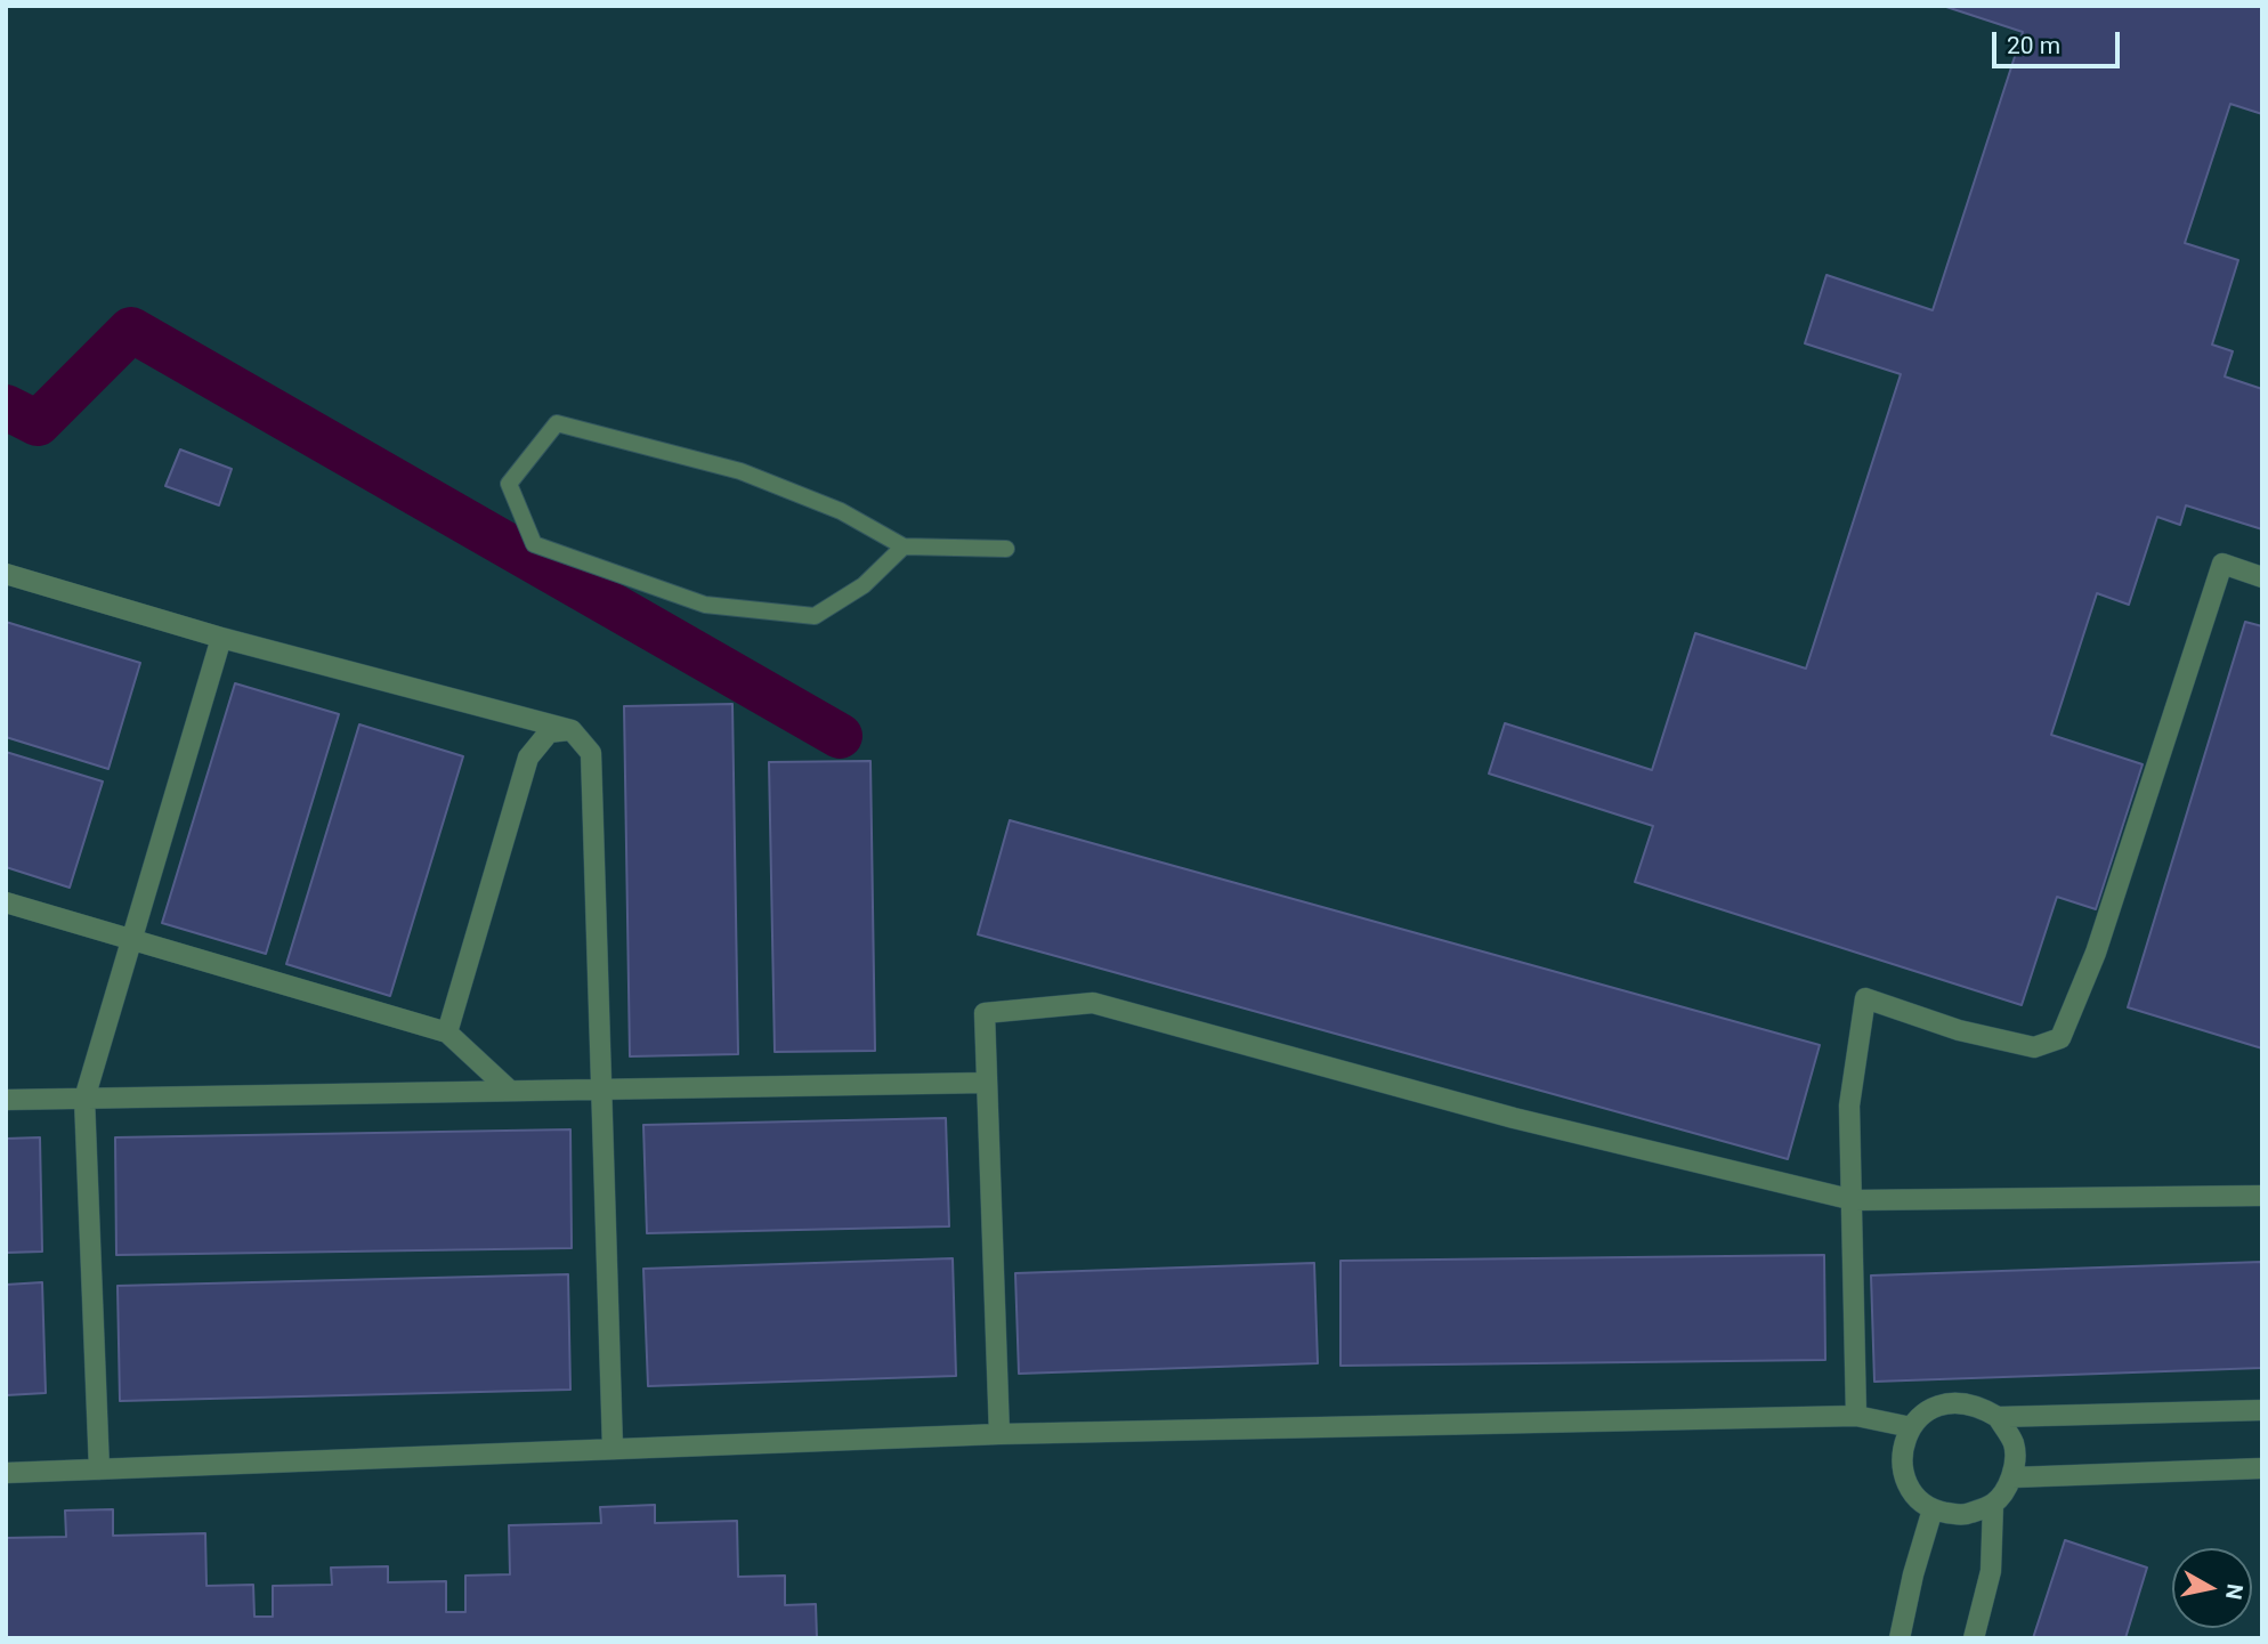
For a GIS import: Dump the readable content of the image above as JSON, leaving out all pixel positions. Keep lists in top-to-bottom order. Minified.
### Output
{"scale_bar":"20 m","north":"right"}
